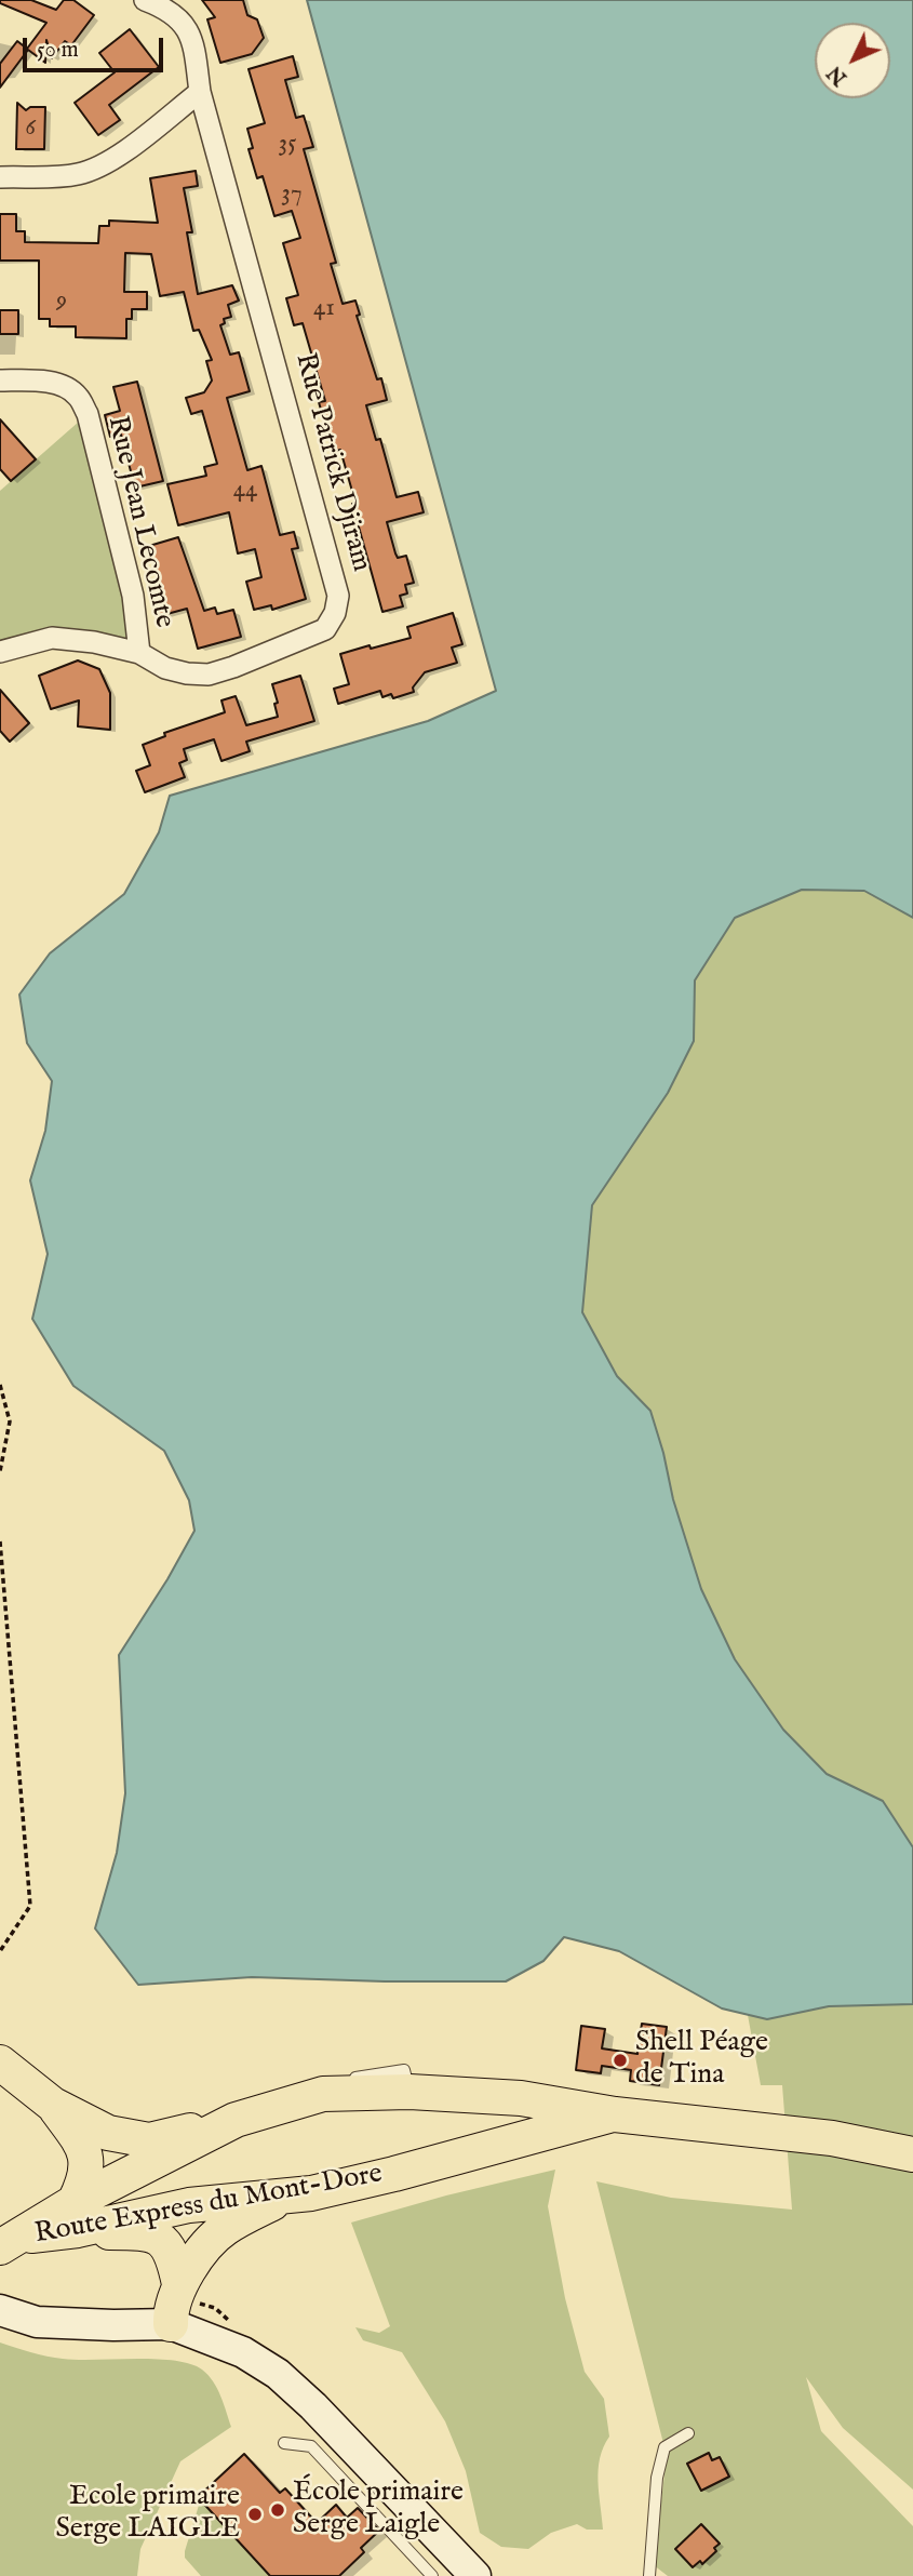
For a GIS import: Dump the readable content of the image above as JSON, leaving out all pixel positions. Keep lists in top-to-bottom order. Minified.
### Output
{"streets":{"main road":["Route Express du Mont-Dore"],"street":["Rue Patrick Djiram","Rue Jean Lecomte"]},"crossings":[["Rue Patrick Djiram","Rue Jean Lecomte"]],"places":["Shell Péage de Tina","École primaire Serge Laigle","Ecole primaire Serge LAIGLE"],"house_numbers":["6","35","37","9","41","44"],"scale_bar":"50 m","north":"bottom left"}
